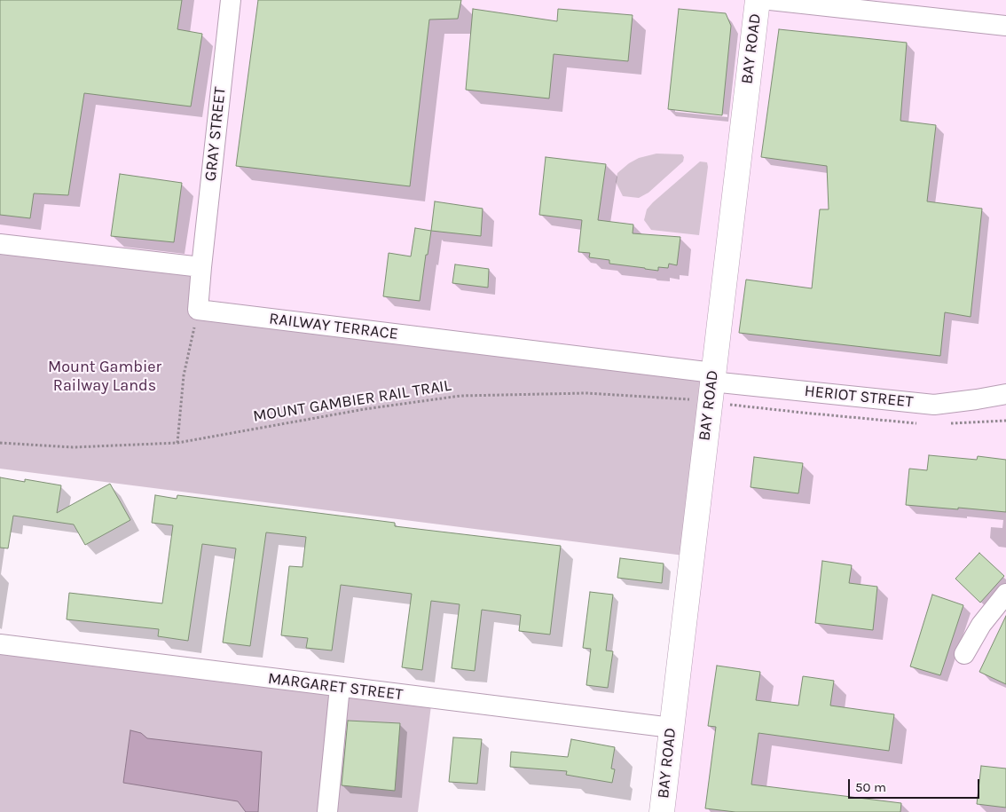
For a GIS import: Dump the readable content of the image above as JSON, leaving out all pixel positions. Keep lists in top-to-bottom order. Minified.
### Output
{"streets":{"main road":["BAY ROAD"],"street":["GRAY STREET","RAILWAY TERRACE","HERIOT STREET","MARGARET STREET"],"path":["MOUNT GAMBIER RAIL TRAIL"]},"crossings":[["BAY ROAD","RAILWAY TERRACE"],["BAY ROAD","HERIOT STREET"],["BAY ROAD","MOUNT GAMBIER RAIL TRAIL"],["BAY ROAD","MARGARET STREET"],["RAILWAY TERRACE","HERIOT STREET"],["RAILWAY TERRACE","MOUNT GAMBIER RAIL TRAIL"],["HERIOT STREET","MOUNT GAMBIER RAIL TRAIL"]],"parks":["Mount Gambier Railway Lands"],"scale_bar":"50 m"}
